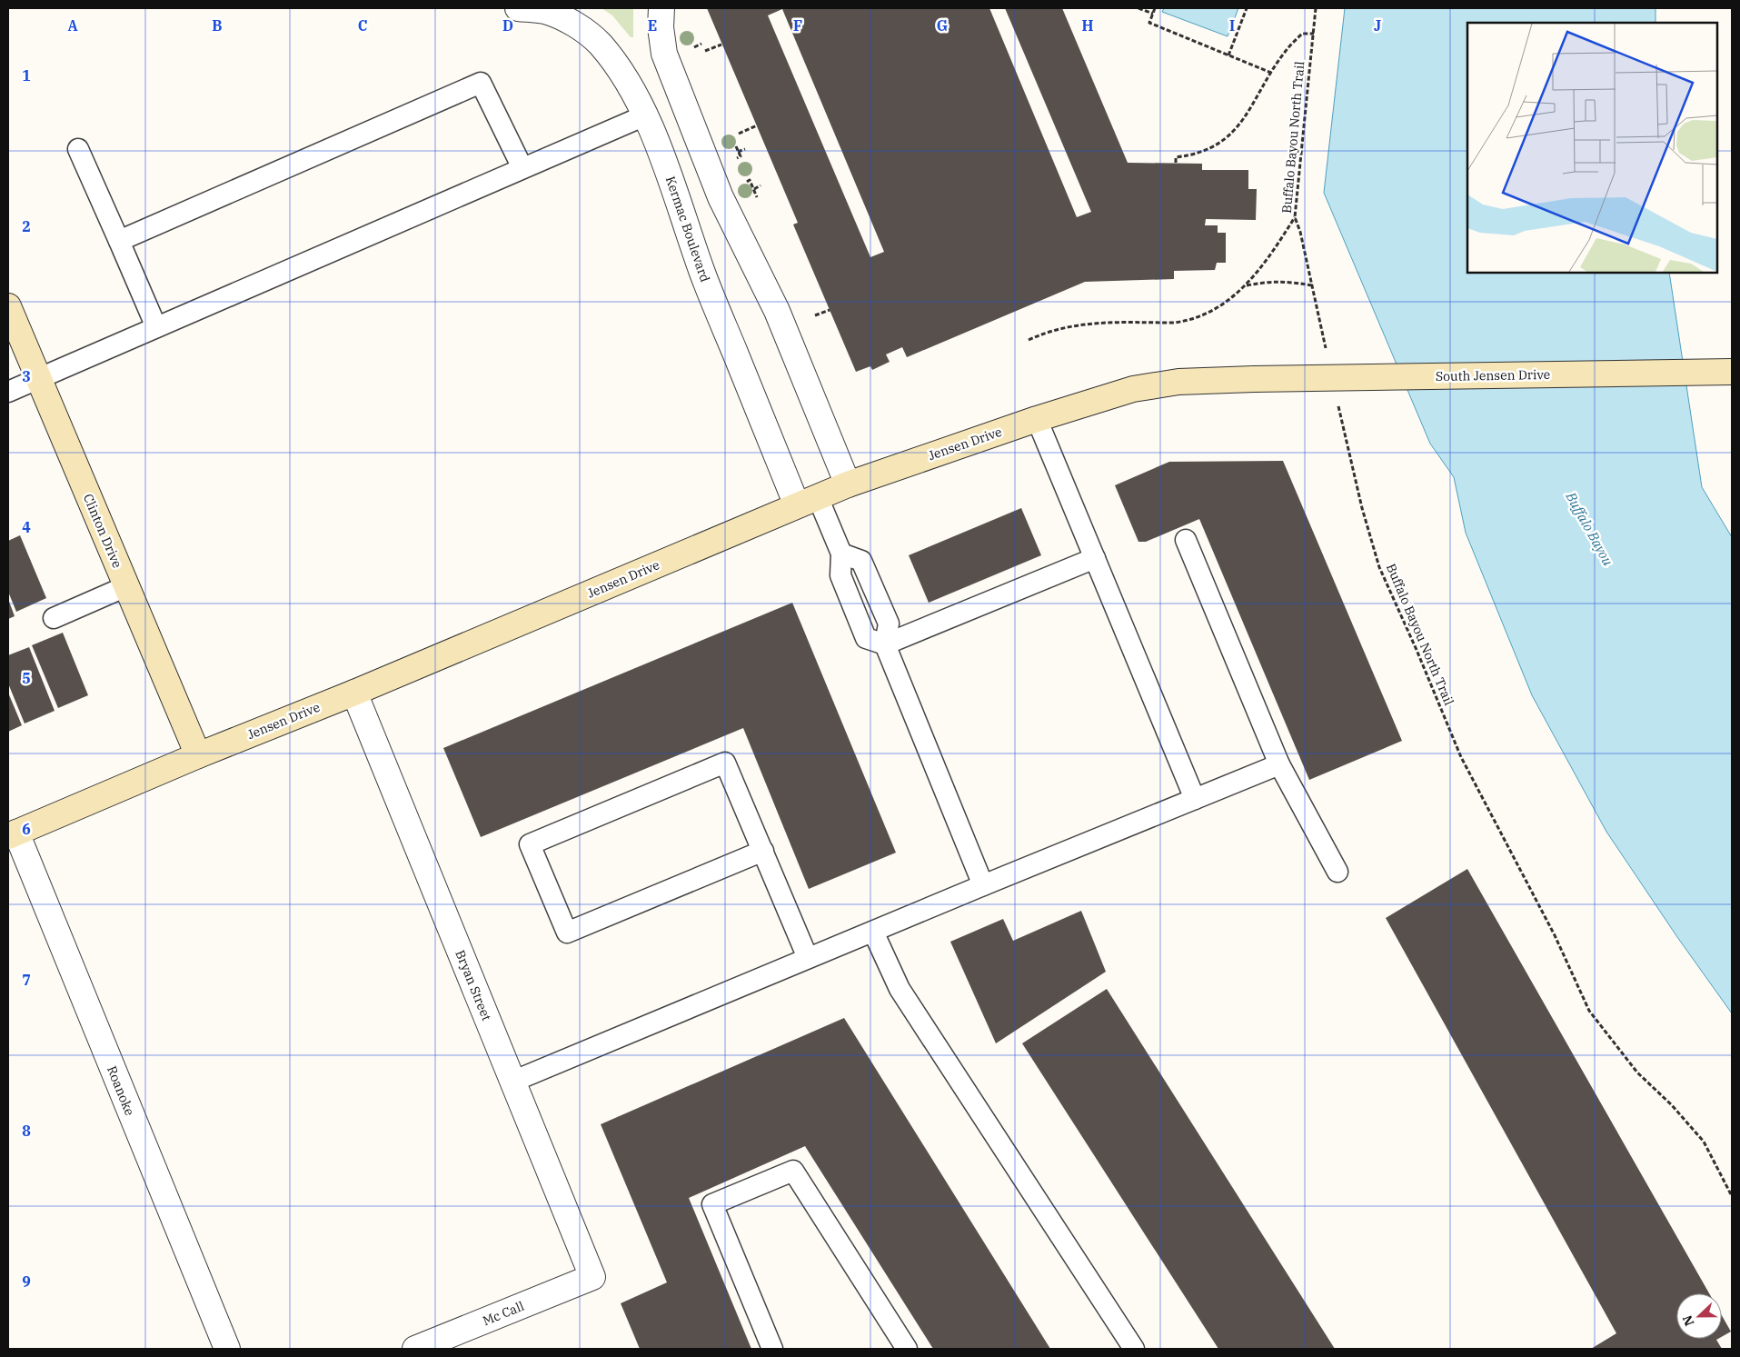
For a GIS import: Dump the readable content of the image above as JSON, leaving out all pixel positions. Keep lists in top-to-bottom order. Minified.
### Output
{"streets":{"main road":["South Jensen Drive","Jensen Drive","Clinton Drive"],"street":["Kermac Boulevard","Bryan Street","Roanoke","Mc Call"],"path":["Buffalo Bayou North Trail"]},"crossings":[["Kermac Boulevard","Jensen Drive"],["South Jensen Drive","Jensen Drive"],["Jensen Drive","Clinton Drive"],["Jensen Drive","Bryan Street"],["Jensen Drive","Roanoke"],["Bryan Street","Mc Call"]],"water":["Buffalo Bayou"],"north":"left","grid":{"columns":["A","B","C","D","E","F","G","H","I","J"],"rows":["1","2","3","4","5","6","7","8","9"]}}
